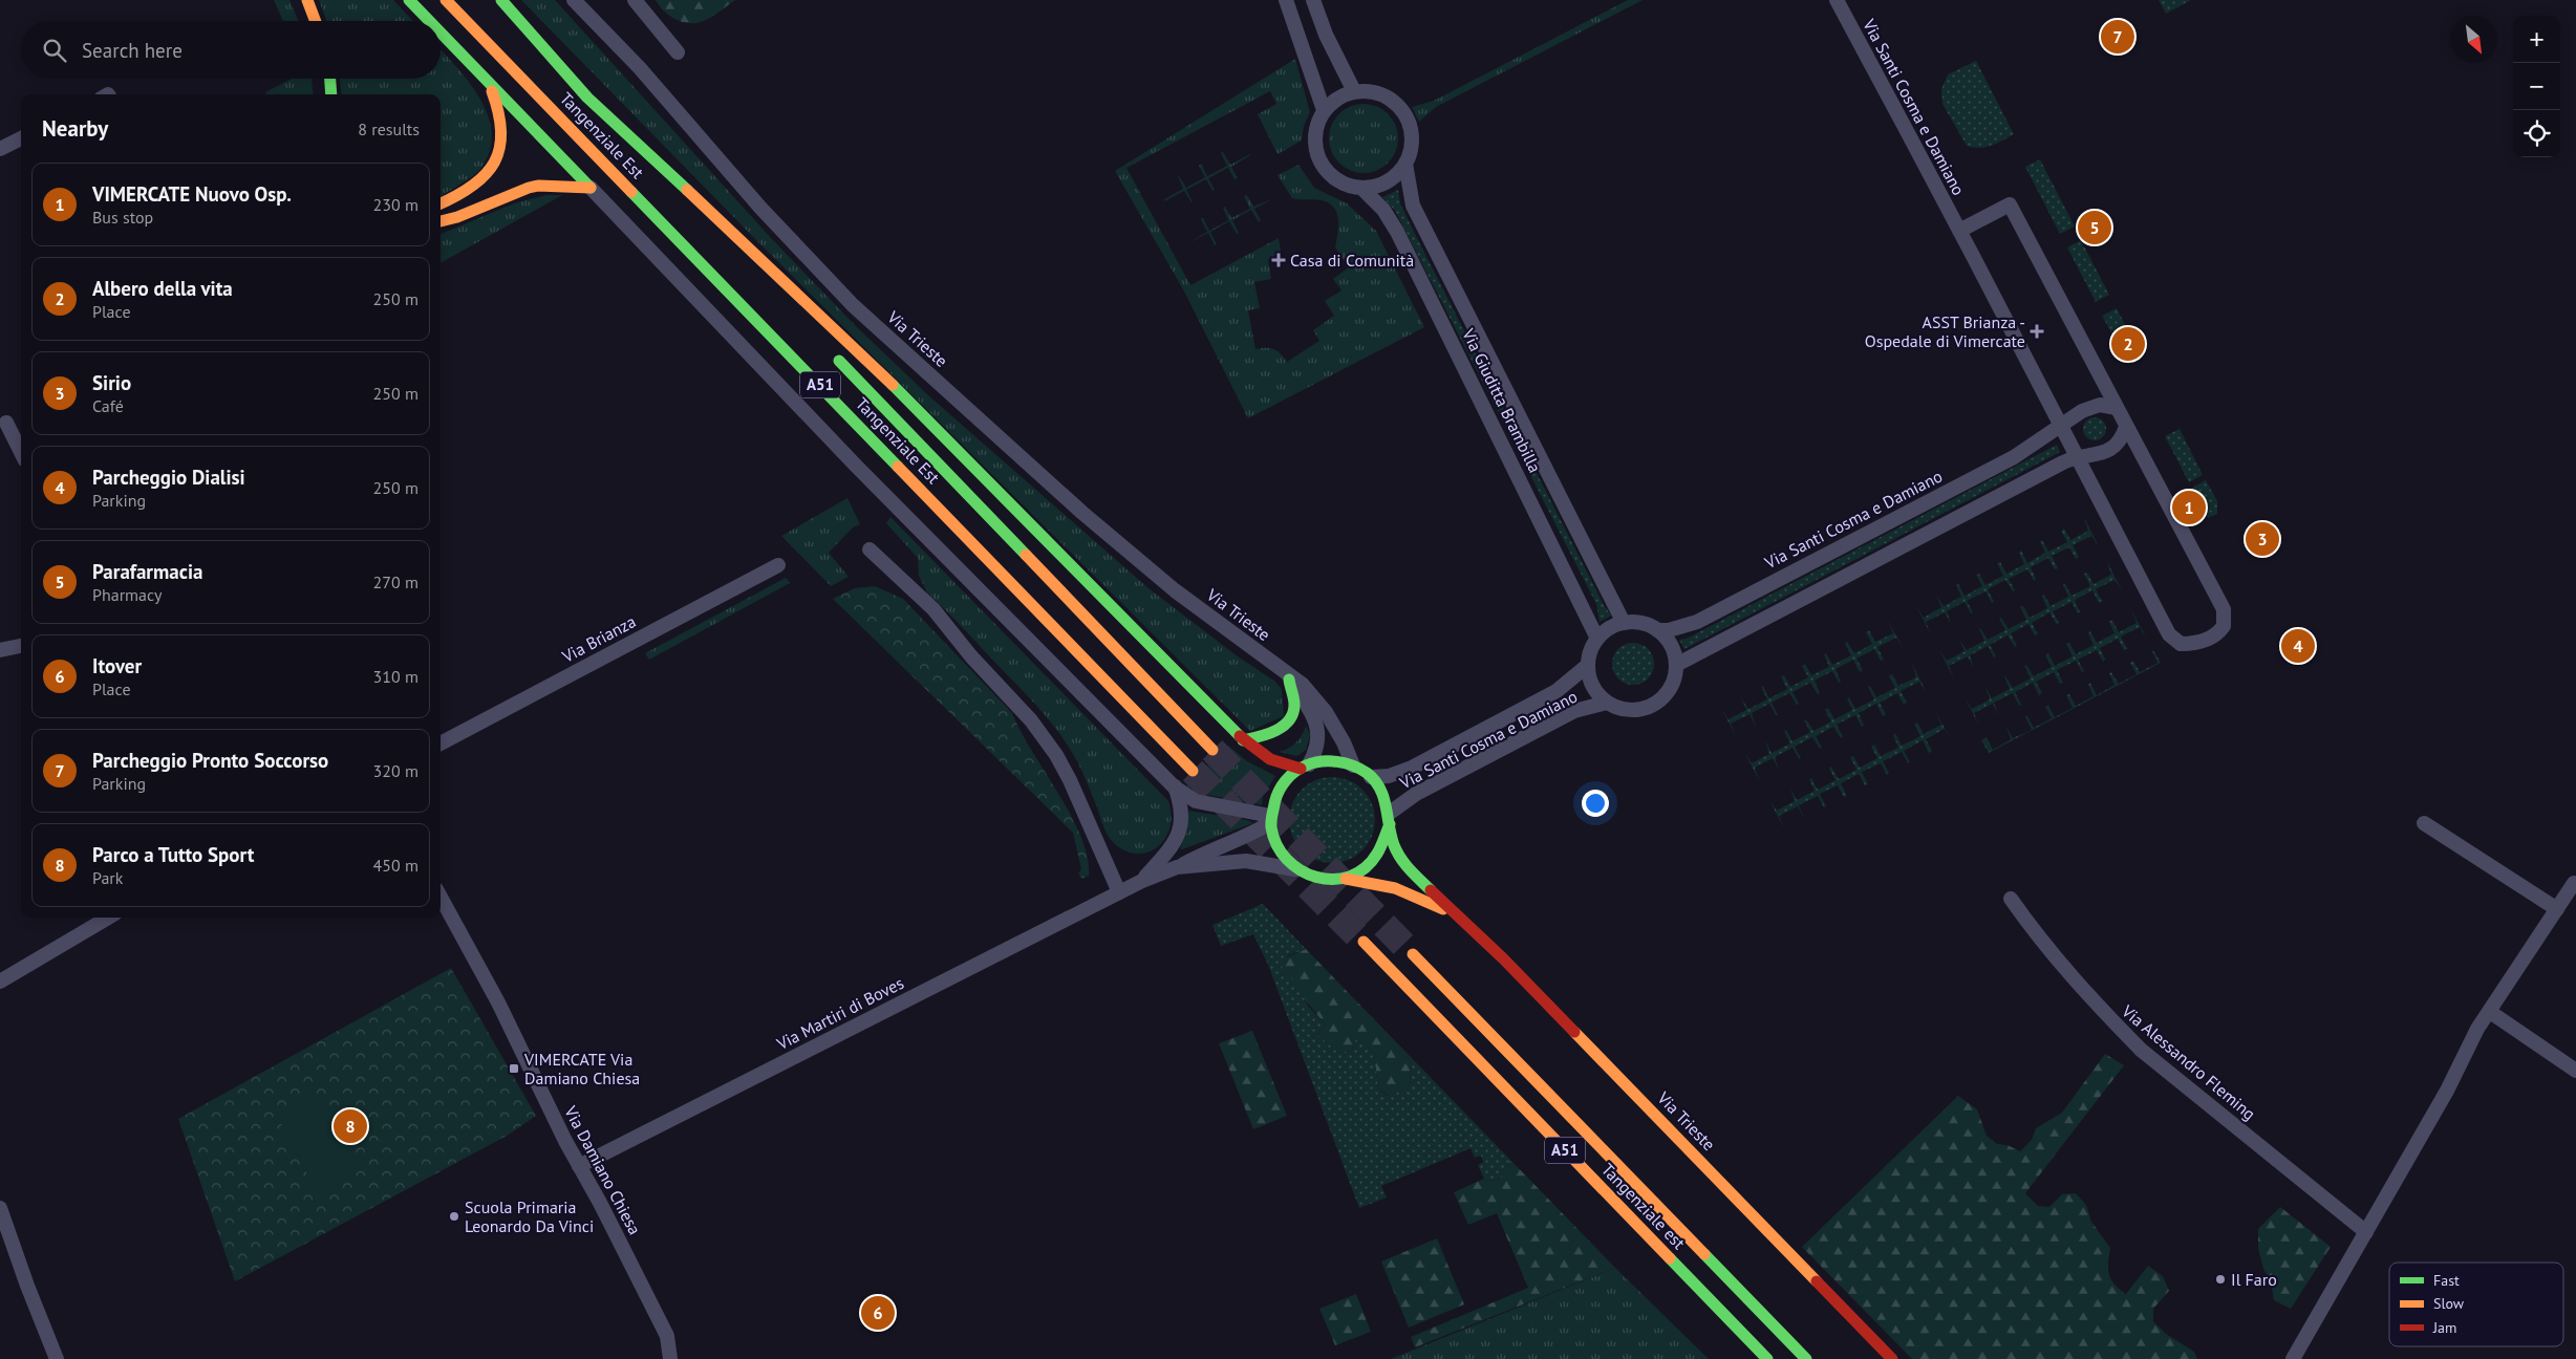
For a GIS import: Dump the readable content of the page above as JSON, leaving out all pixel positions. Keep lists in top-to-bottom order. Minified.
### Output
{"streets":{"main road":["Tangenziale Est","Via Trieste","A51","Tangenziale est"],"street":["Via Santi Cosma e Damiano","Via Giuditta Brambilla","Via Brianza","Via Martiri di Boves","Via Alessandro Fleming","Via Damiano Chiesa"]},"crossings":[["Via Santi Cosma e Damiano","Via Trieste"],["Via Santi Cosma e Damiano","Via Giuditta Brambilla"],["Via Santi Cosma e Damiano","Via Martiri di Boves"],["Via Trieste","Via Martiri di Boves"],["Via Martiri di Boves","Via Damiano Chiesa"]],"places":{"health":["Casa di Comunità","ASST Brianza - Ospedale di Vimercate"],"transit":["VIMERCATE Via Damiano Chiesa"],"other":["Scuola Primaria Leonardo Da Vinci","Il Faro"]},"legend":["Fast","Slow","Jam"],"north":"bottom right","page":{"map_buttons":["+","−"],"pins":["7","5","2","1","3","4","8","6"],"search":"Search here","heading":["Nearby","8 results"],"list":[{"mark":"1","name":"VIMERCATE Nuovo Osp.","note":"Bus stop","value":"230 m"},{"mark":"2","name":"Albero della vita","note":"Place","value":"250 m"},{"mark":"3","name":"Sirio","note":"Café","value":"250 m"},{"mark":"4","name":"Parcheggio Dialisi","note":"Parking","value":"250 m"},{"mark":"5","name":"Parafarmacia","note":"Pharmacy","value":"270 m"},{"mark":"6","name":"Itover","note":"Place","value":"310 m"},{"mark":"7","name":"Parcheggio Pronto Soccorso","note":"Parking","value":"320 m"},{"mark":"8","name":"Parco a Tutto Sport","note":"Park","value":"450 m"}]}}
